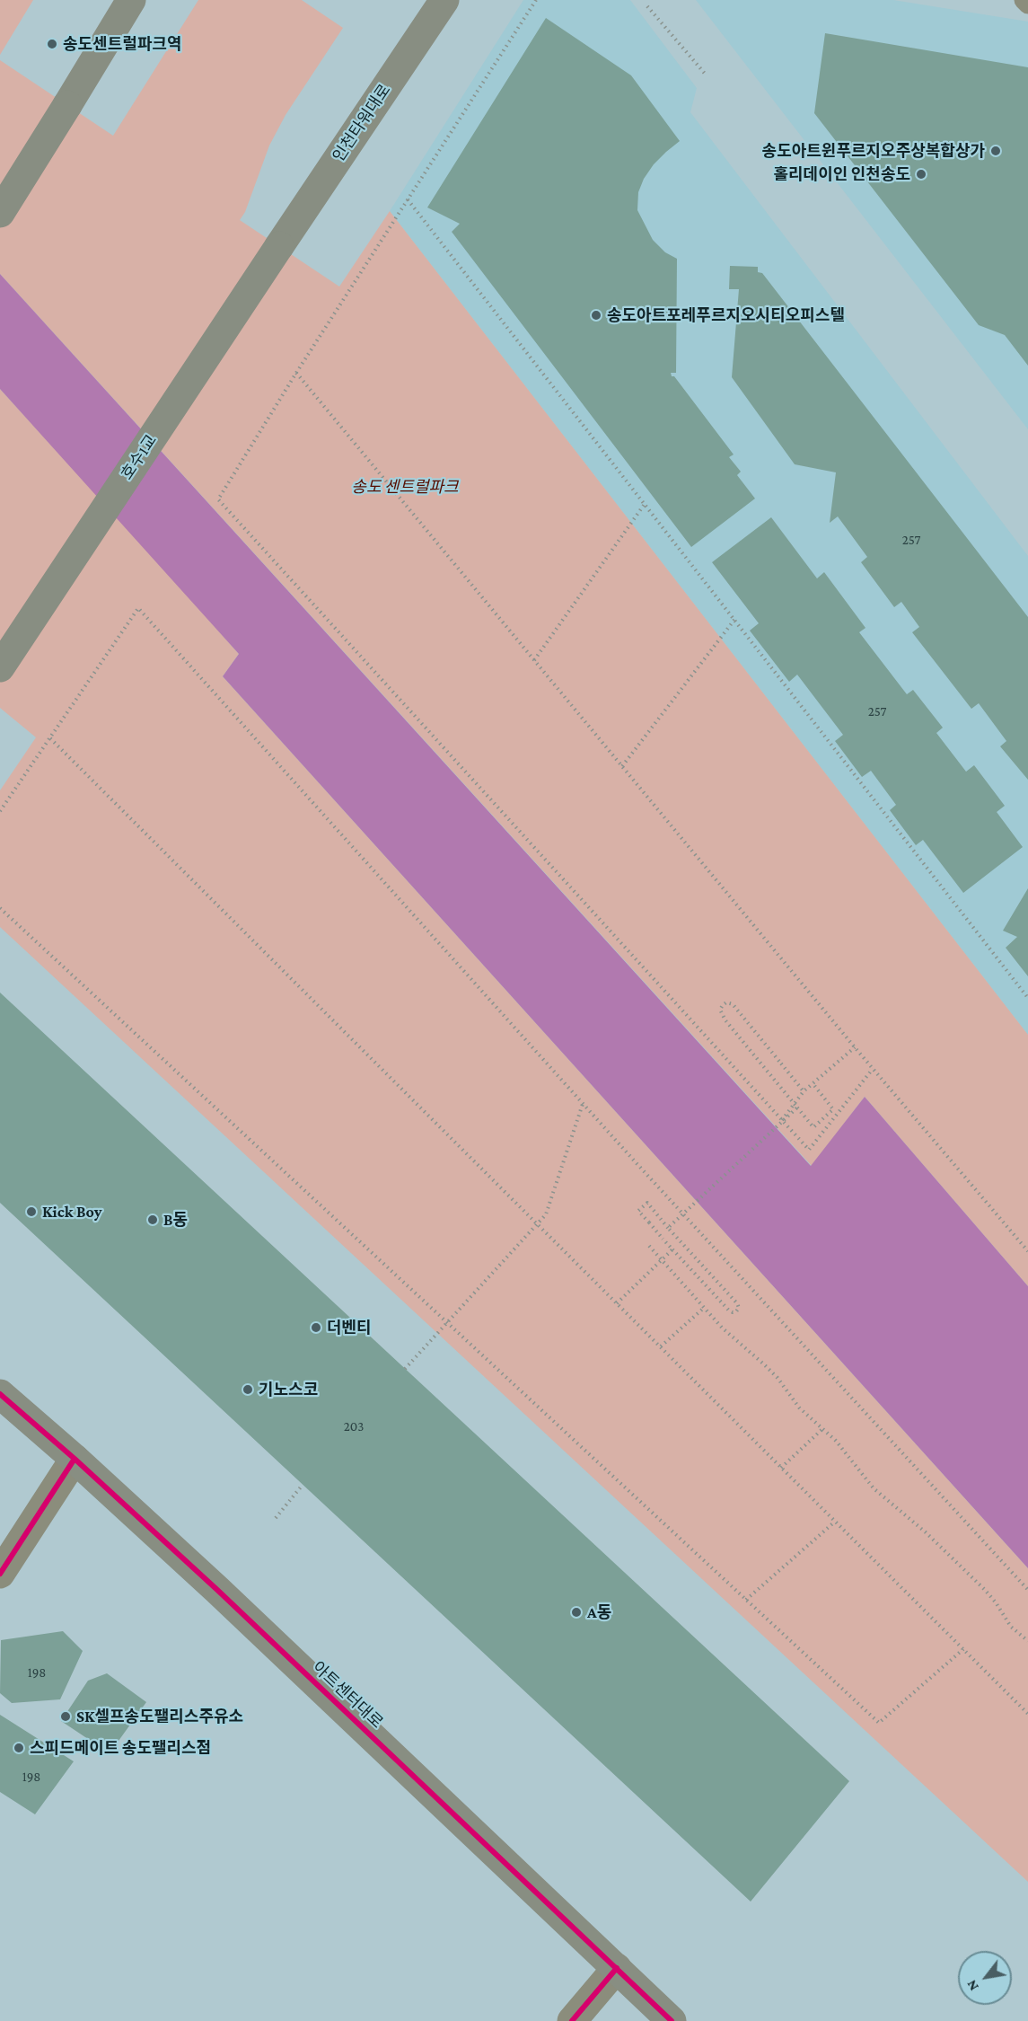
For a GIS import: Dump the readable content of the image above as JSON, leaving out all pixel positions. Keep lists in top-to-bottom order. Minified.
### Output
{"streets":{"main road":["인천타워대로","호수1교","아트센터대로"]},"crossings":[["인천타워대로","호수1교"]],"parks":["송도 센트럴파크"],"places":["송도센트럴파크역","송도아트윈푸르지오주상복합상가","홀리데이인 인천송도","송도아트포레푸르지오시티오피스텔","Kick Boy","B동","더벤티","기노스코","A동","SK셀프송도팰리스주유소","스피드메이트 송도팰리스점"],"house_numbers":["257","257","203","198","198"],"north":"bottom left"}
